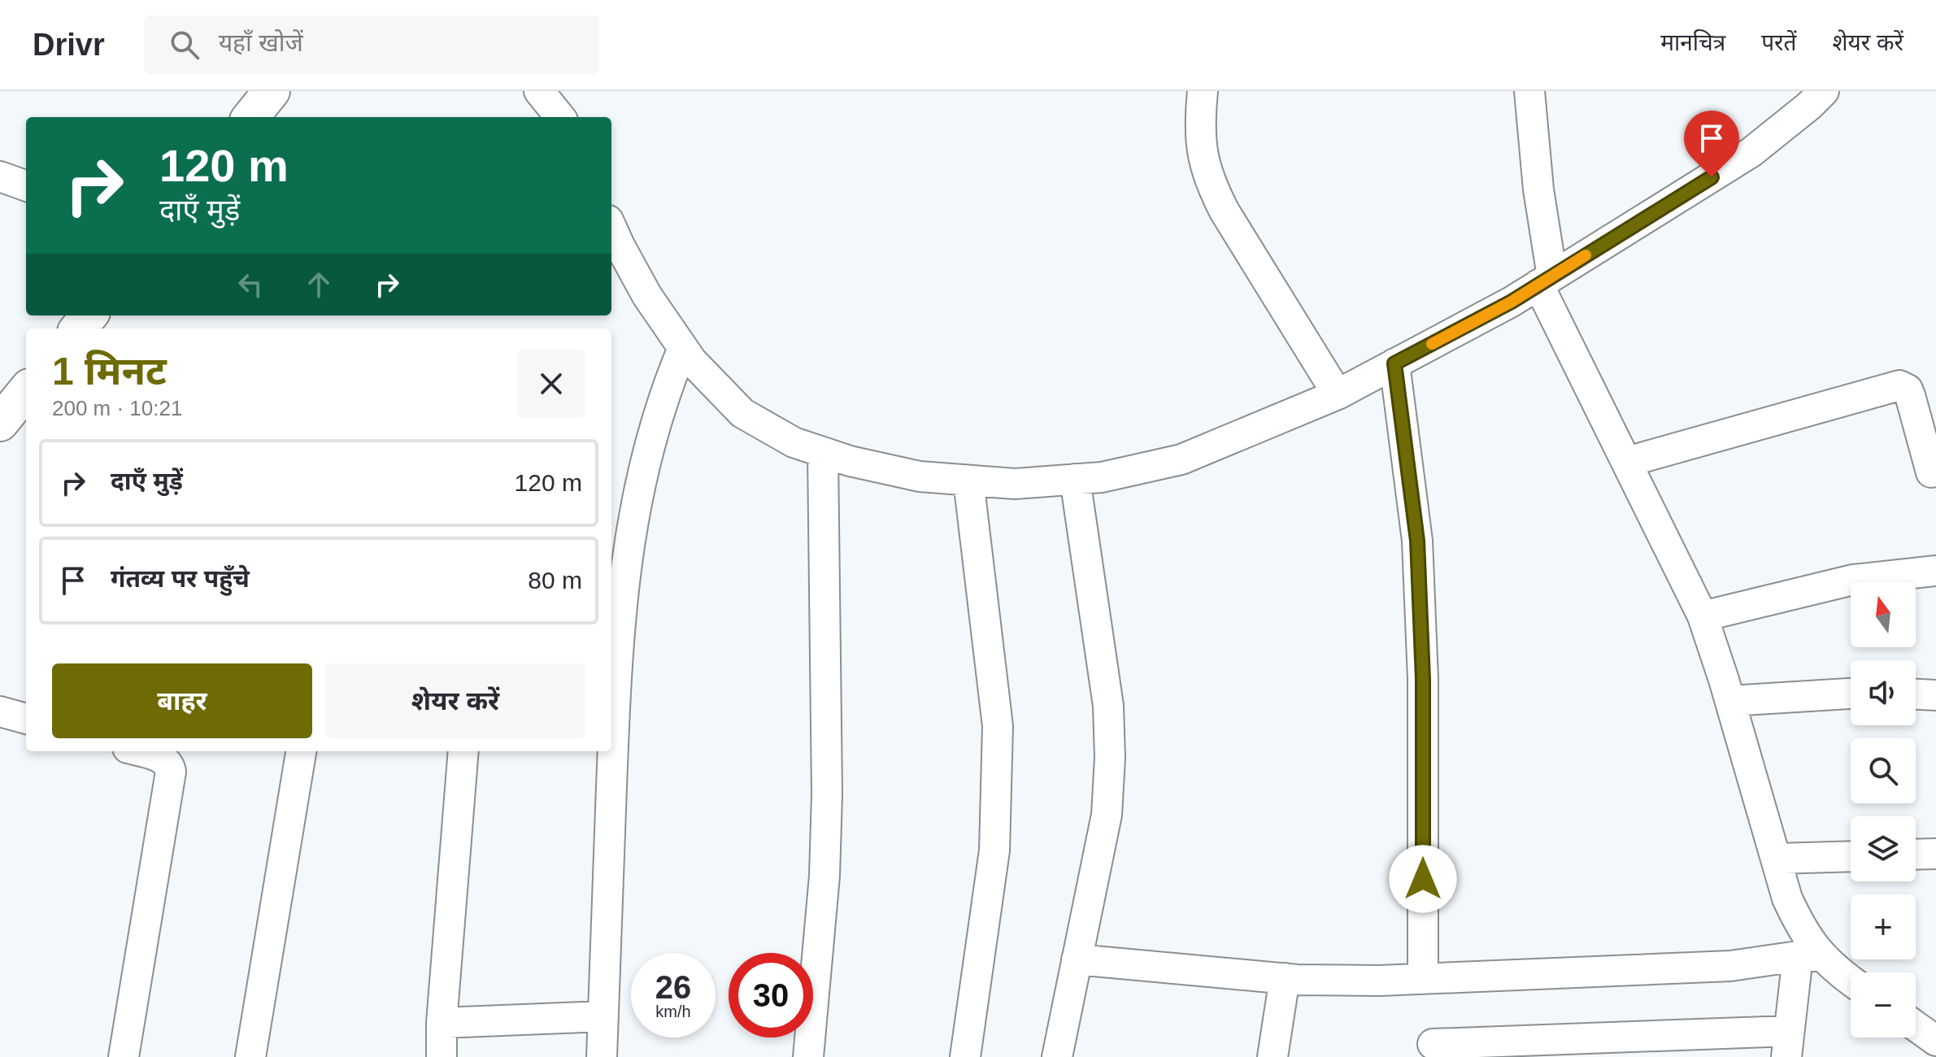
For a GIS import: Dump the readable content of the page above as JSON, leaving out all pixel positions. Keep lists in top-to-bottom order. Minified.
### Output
{"north":"top","page":{"header":"Drivr","search":"यहाँ खोजें","nav":["मानचित्र","परतें","शेयर करें"],"turn":["120 m","दाएँ मुड़ें"],"heading":["1 मिनट","200 m · 10:21"],"list":[{"name":"दाएँ मुड़ें","value":"120 m"},{"name":"गंतव्य पर पहुँचे","value":"80 m"}],"map_buttons":["+","−"],"buttons":["बाहर","शेयर करें"],"speed":"26 km/h","limit":"30"}}
